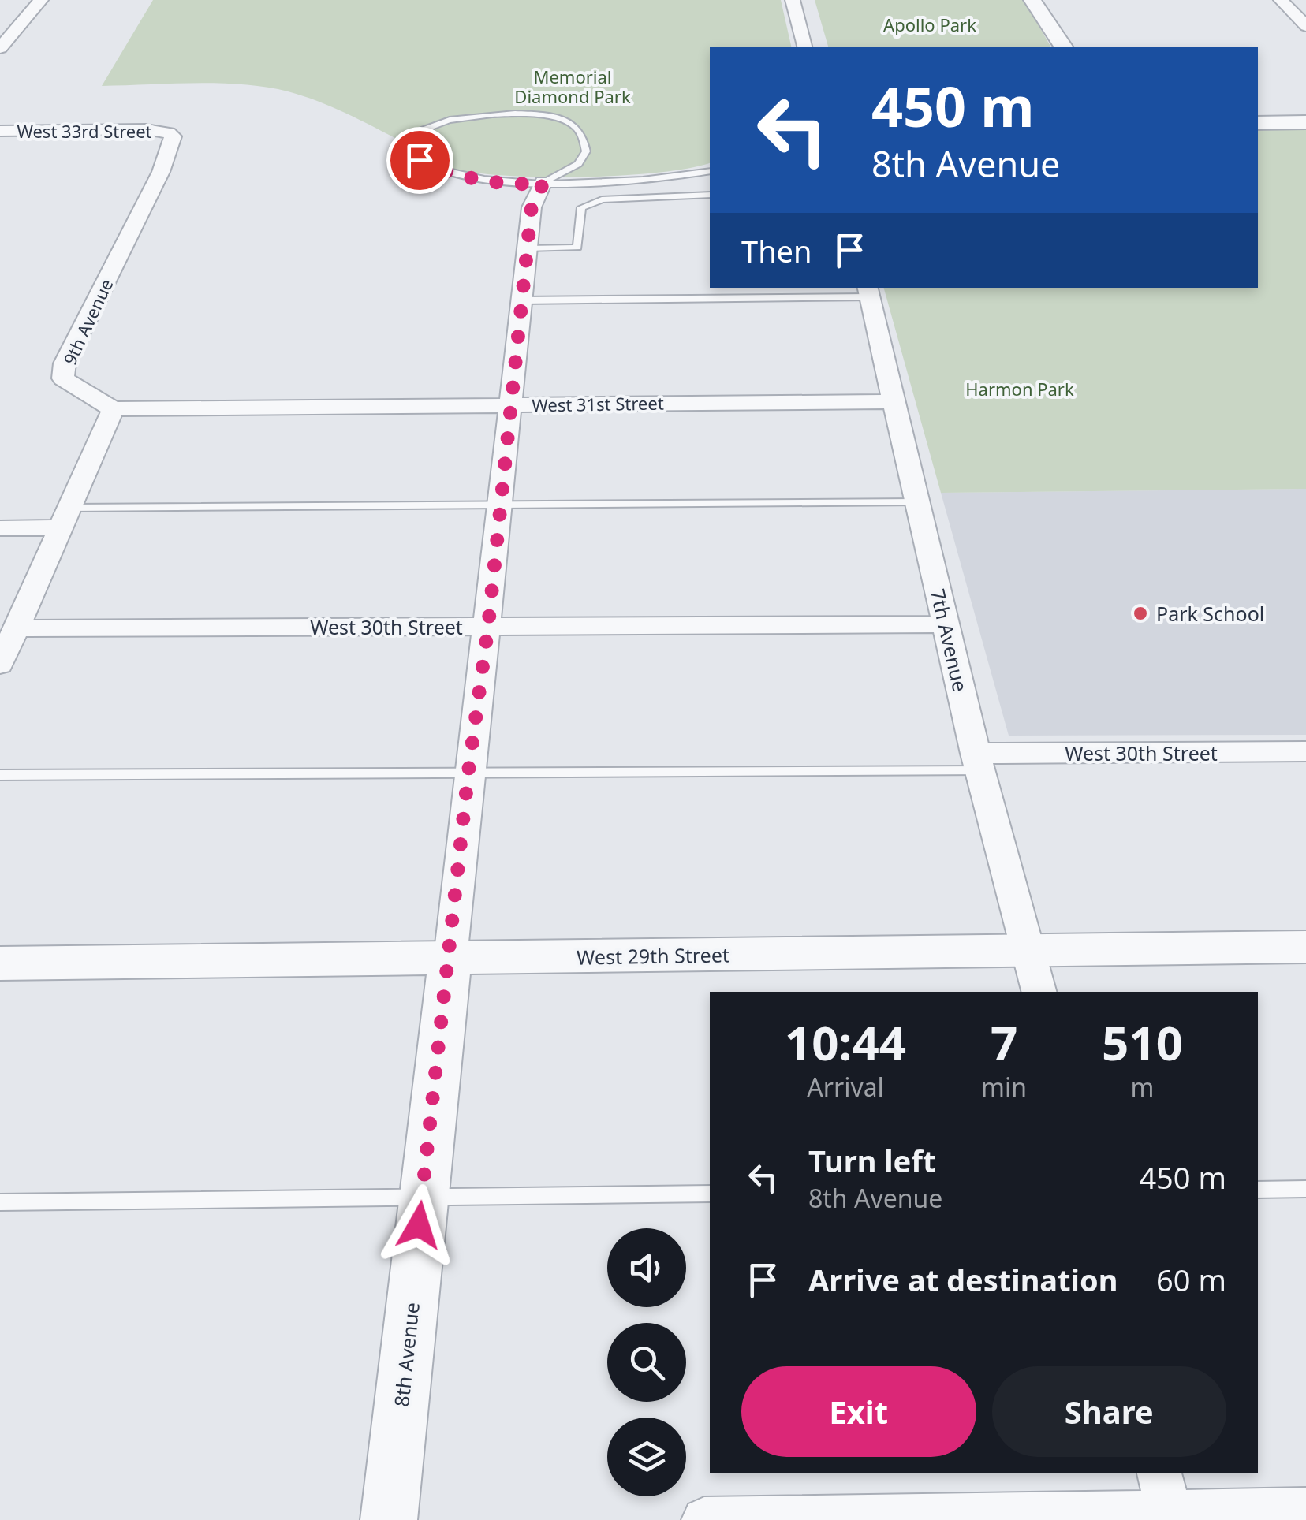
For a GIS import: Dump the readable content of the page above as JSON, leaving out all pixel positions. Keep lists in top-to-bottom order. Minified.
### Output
{"streets":{"street":["West 33rd Street","9th Avenue","West 31st Street","West 30th Street","7th Avenue","West 29th Street","8th Avenue"]},"crossings":[["West 33rd Street","9th Avenue"],["9th Avenue","West 31st Street"],["West 31st Street","7th Avenue"],["West 31st Street","8th Avenue"],["West 30th Street","7th Avenue"],["West 30th Street","8th Avenue"],["7th Avenue","West 29th Street"],["West 29th Street","8th Avenue"]],"parks":["Apollo Park","Memorial Diamond Park","Harmon Park"],"places":["Park School"],"page":{"turn":["450 m","8th Avenue"],"then":"Then","eta":["10:44","Arrival","7","min","510","m"],"list":[{"name":"Turn left","note":"8th Avenue","value":"450 m"},{"name":"Arrive at destination","value":"60 m"}],"buttons":["Exit","Share"]}}
